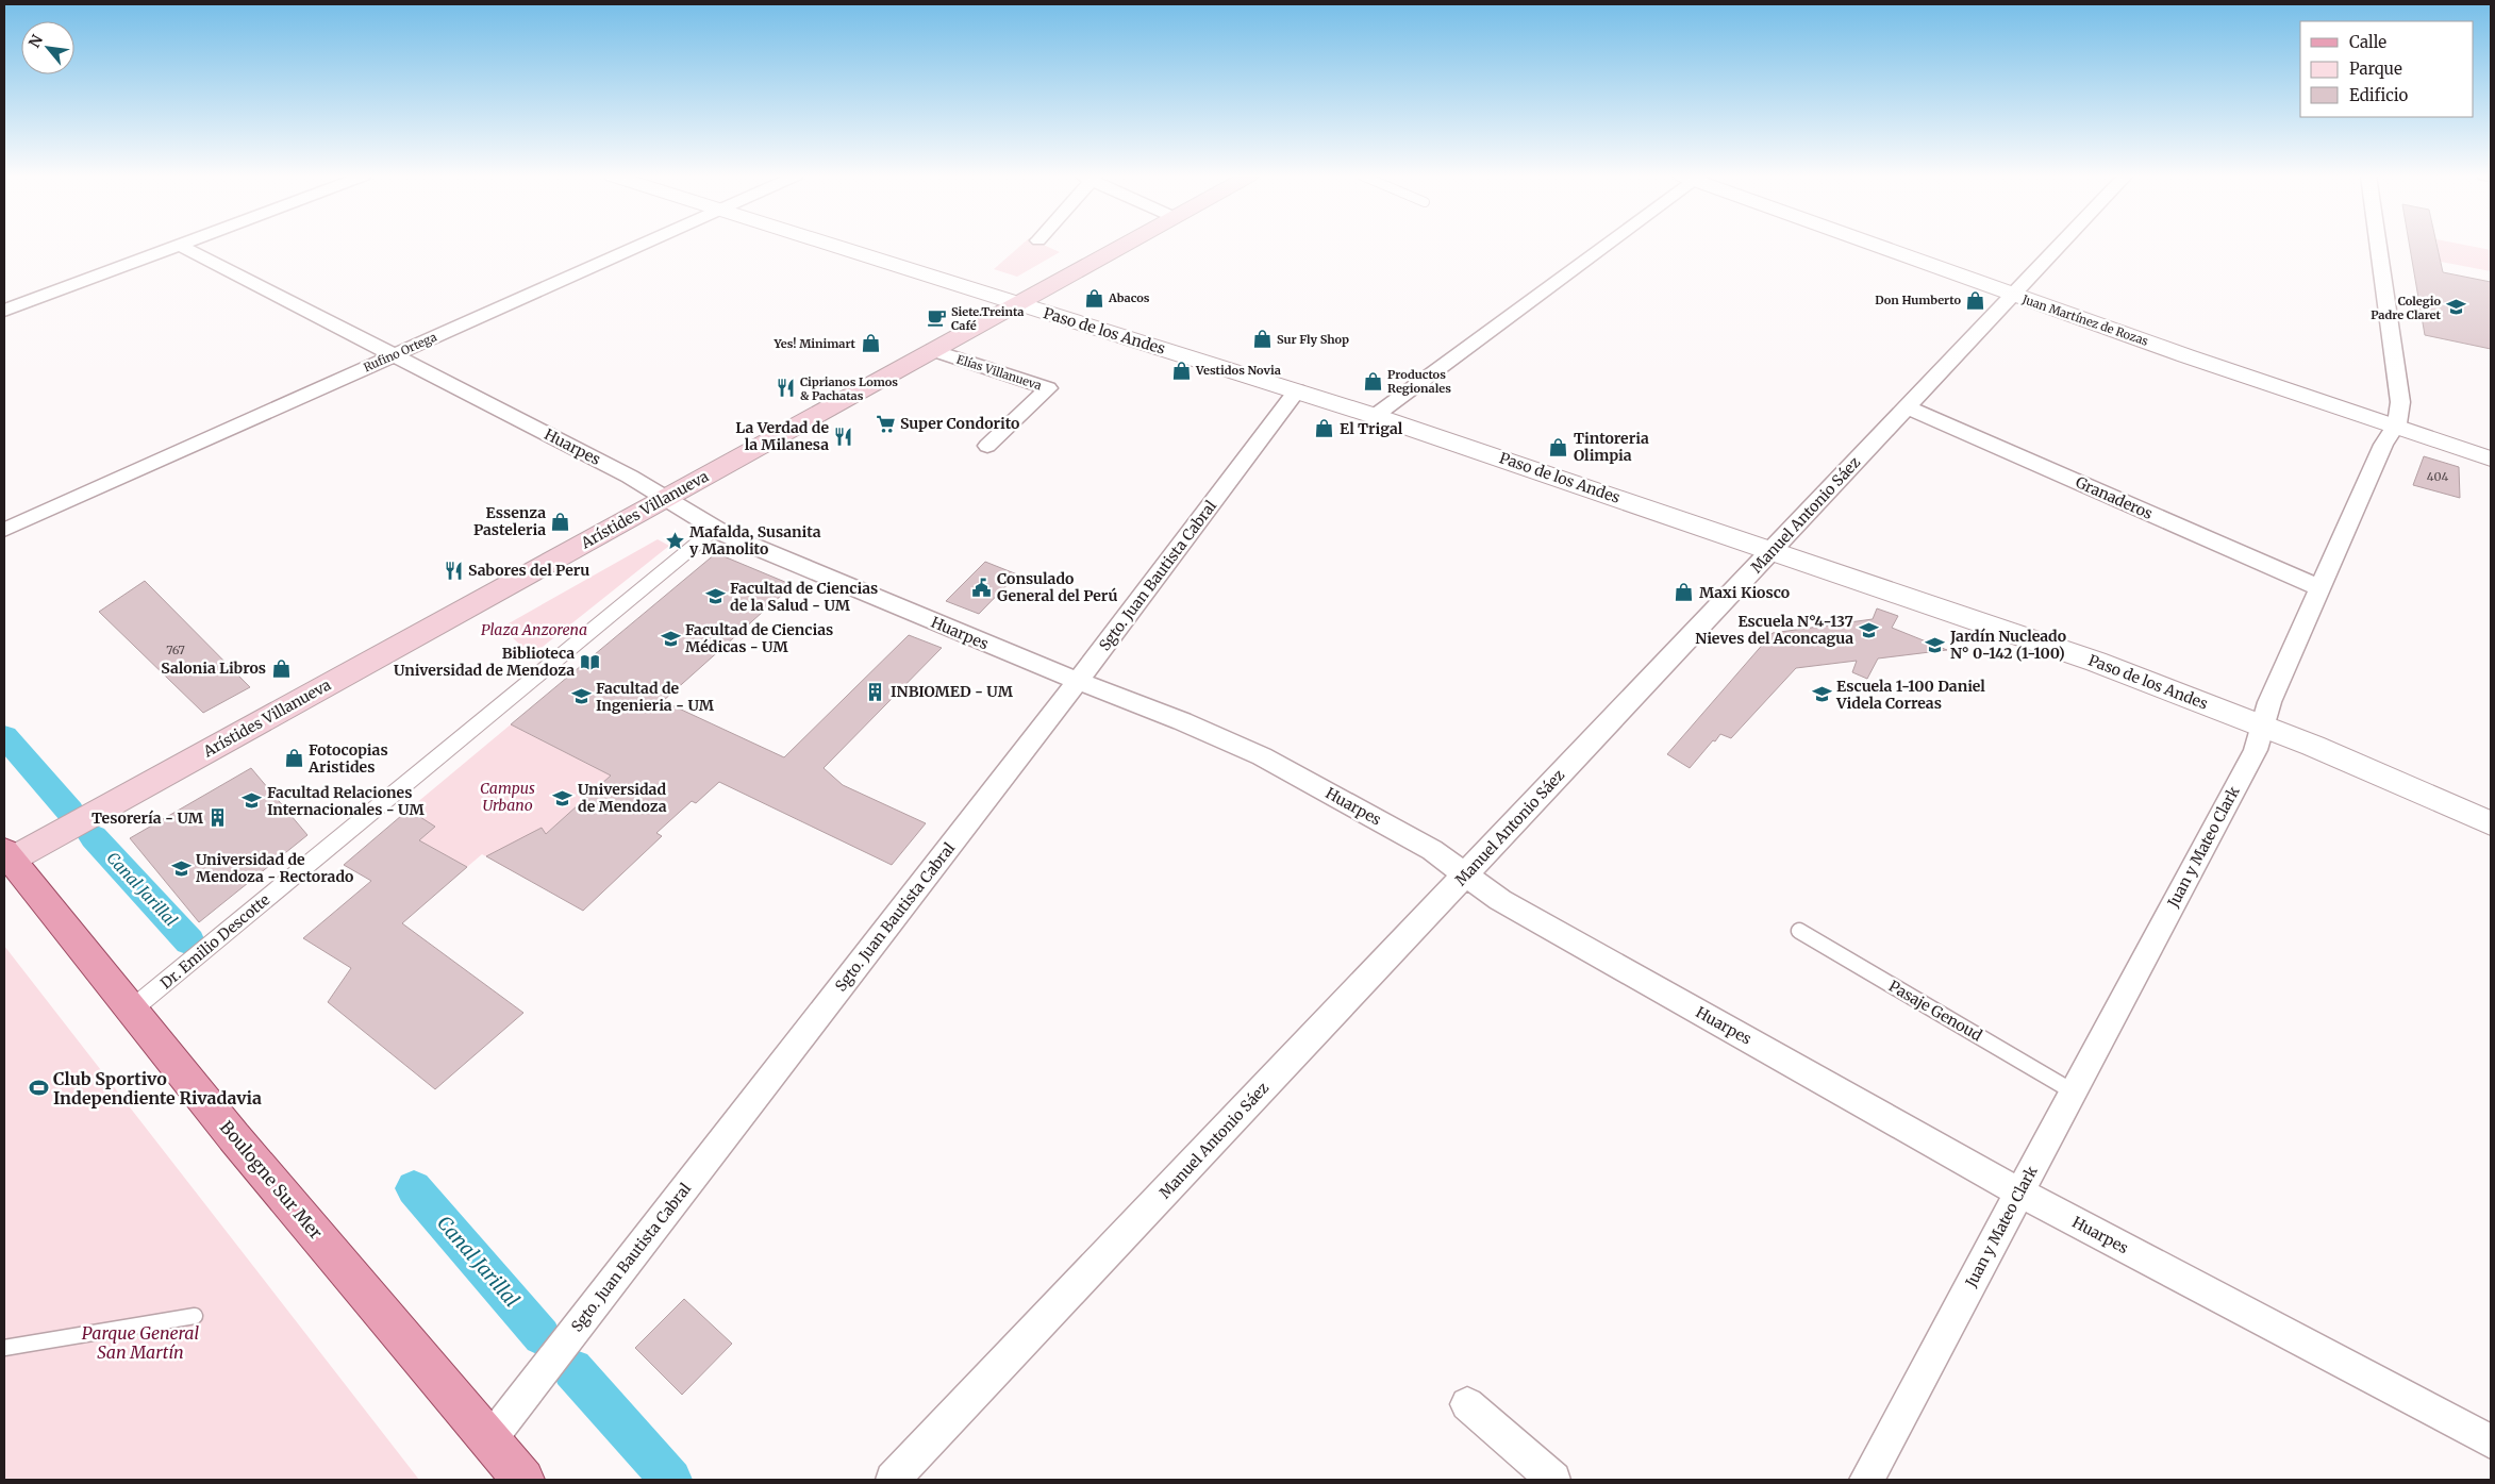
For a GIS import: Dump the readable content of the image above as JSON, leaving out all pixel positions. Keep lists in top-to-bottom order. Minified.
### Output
{"streets":{"main road":["Arístides Villanueva","Boulogne Sur Mer"],"street":["Juan Martínez de Rozas","Paso de los Andes","Rufino Ortega","Elías Villanueva","Huarpes","Granaderos","Manuel Antonio Sáez","Sgto. Juan Bautista Cabral","Juan y Mateo Clark","Dr. Emilio Descotte"],"lane":["Pasaje Genoud"]},"crossings":[["Juan Martínez de Rozas","Manuel Antonio Sáez"],["Juan Martínez de Rozas","Juan y Mateo Clark"],["Paso de los Andes","Arístides Villanueva"],["Paso de los Andes","Manuel Antonio Sáez"],["Paso de los Andes","Sgto. Juan Bautista Cabral"],["Paso de los Andes","Juan y Mateo Clark"],["Rufino Ortega","Huarpes"],["Elías Villanueva","Arístides Villanueva"],["Huarpes","Arístides Villanueva"],["Huarpes","Manuel Antonio Sáez"],["Huarpes","Sgto. Juan Bautista Cabral"],["Huarpes","Juan y Mateo Clark"],["Huarpes","Dr. Emilio Descotte"],["Granaderos","Manuel Antonio Sáez"],["Granaderos","Juan y Mateo Clark"],["Arístides Villanueva","Boulogne Sur Mer"],["Sgto. Juan Bautista Cabral","Boulogne Sur Mer"],["Juan y Mateo Clark","Pasaje Genoud"],["Dr. Emilio Descotte","Boulogne Sur Mer"]],"water":["Canal Jarillal"],"parks":["Plaza Anzorena","Campus Urbano","Parque General San Martín"],"places":{"shop":["Abacos","Don Humberto","Sur Fly Shop","Yes! Minimart","Vestidos Novia","Productos Regionales","El Trigal","Tintoreria Olimpia","Essenza Pasteleria","Maxi Kiosco","Salonia Libros","Fotocopias Aristides"],"school or university":["Colegio Padre Claret","Facultad de Ciencias de la Salud - UM","Escuela N°4-137 Nieves del Aconcagua","Facultad de Ciencias Médicas - UM","Jardín Nucleado N° 0-142 (1-100)","Escuela 1-100 Daniel Videla Correas","Facultad de Ingenieria - UM","Universidad de Mendoza","Facultad Relaciones Internacionales - UM","Universidad de Mendoza - Rectorado"],"cafe":["Siete.Treinta Café"],"restaurant":["Ciprianos Lomos & Pachatas","La Verdad de la Milanesa","Sabores del Peru"],"supermarket":["Super Condorito"],"place":["Mafalda, Susanita y Manolito"],"public building":["Consulado General del Perú"],"library":["Biblioteca Universidad de Mendoza"],"building":["INBIOMED - UM","Tesorería - UM"],"sports":["Club Sportivo Independiente Rivadavia"]},"house_numbers":["404","767"],"legend":["Calle","Parque","Edificio"],"north":"top left"}
